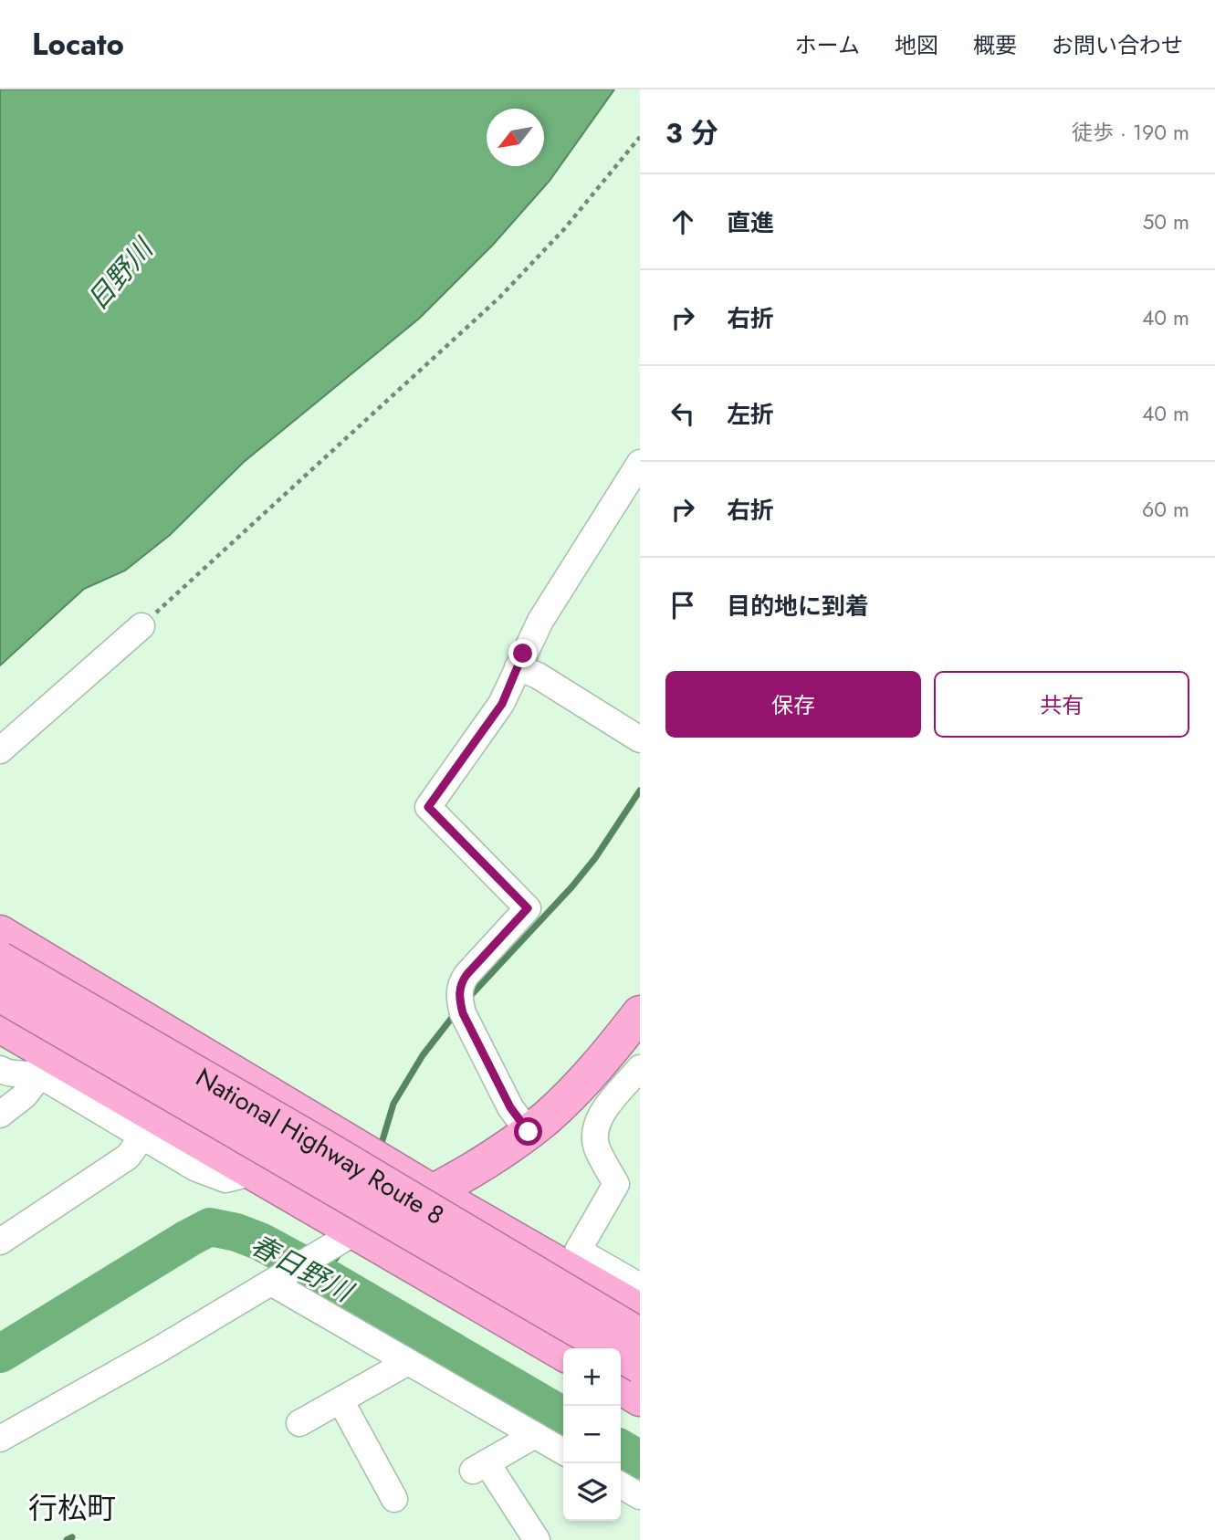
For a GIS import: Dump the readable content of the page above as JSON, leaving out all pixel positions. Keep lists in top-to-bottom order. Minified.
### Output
{"streets":{"highway":["National Highway Route 8"]},"districts":["行松町"],"water":["日野川","春日野川"],"north":"bottom left","page":{"header":"Locato","nav":["ホーム","地図","概要","お問い合わせ"],"heading":["3 分","徒歩 · 190 m"],"list":[["直進","50 m"],["右折","40 m"],["左折","40 m"],["右折","60 m"],"目的地に到着"],"buttons":["保存","共有"],"map_buttons":["+","−"]}}
